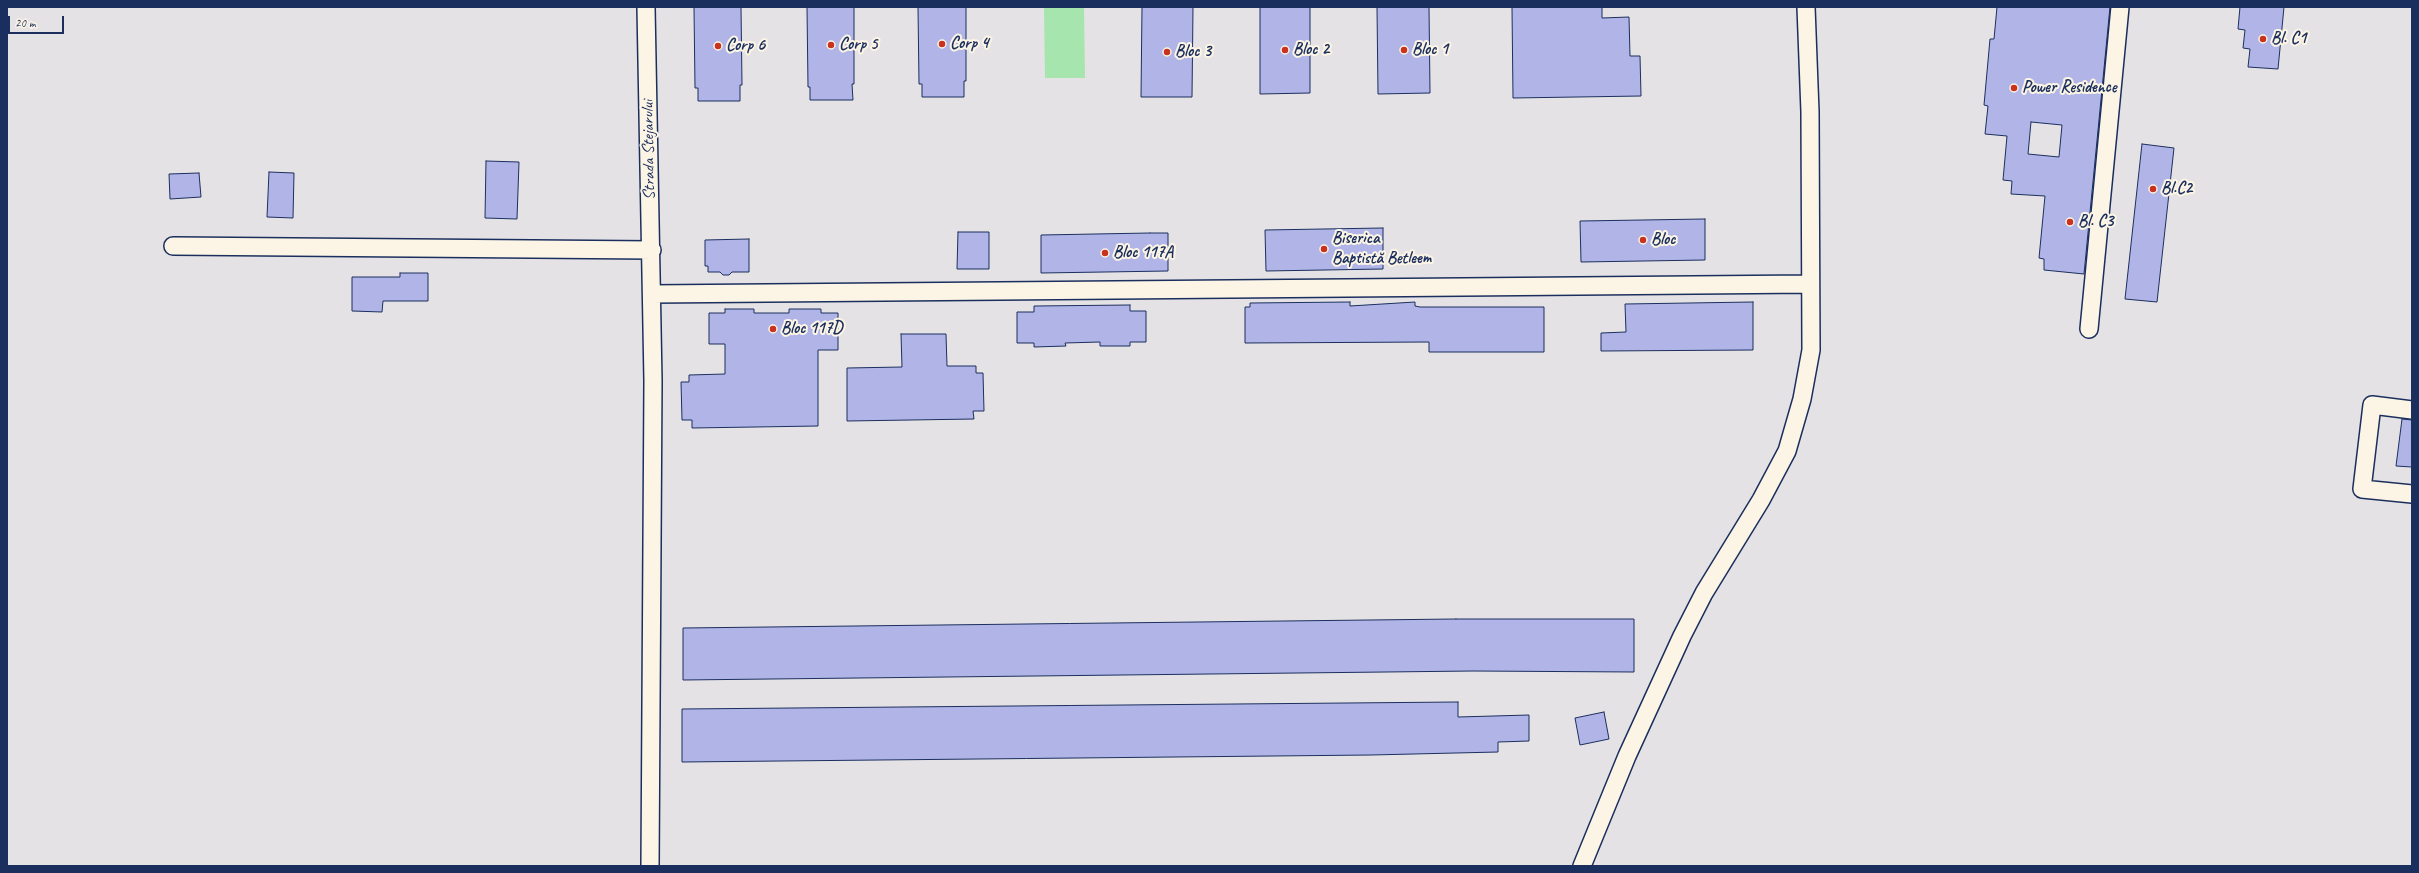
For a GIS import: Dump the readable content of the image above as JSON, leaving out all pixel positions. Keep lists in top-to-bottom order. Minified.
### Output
{"streets":{"street":["Strada Stejarului"]},"places":["Bl. C1","Corp 4","Corp 5","Corp 6","Bloc 2","Bloc 1","Bloc 3","Power Residence","Bl.C2","Bl. C3","Bloc","Biserica Baptistă Betleem","Bloc 117A","Bloc 117D"],"scale_bar":"20 m"}
